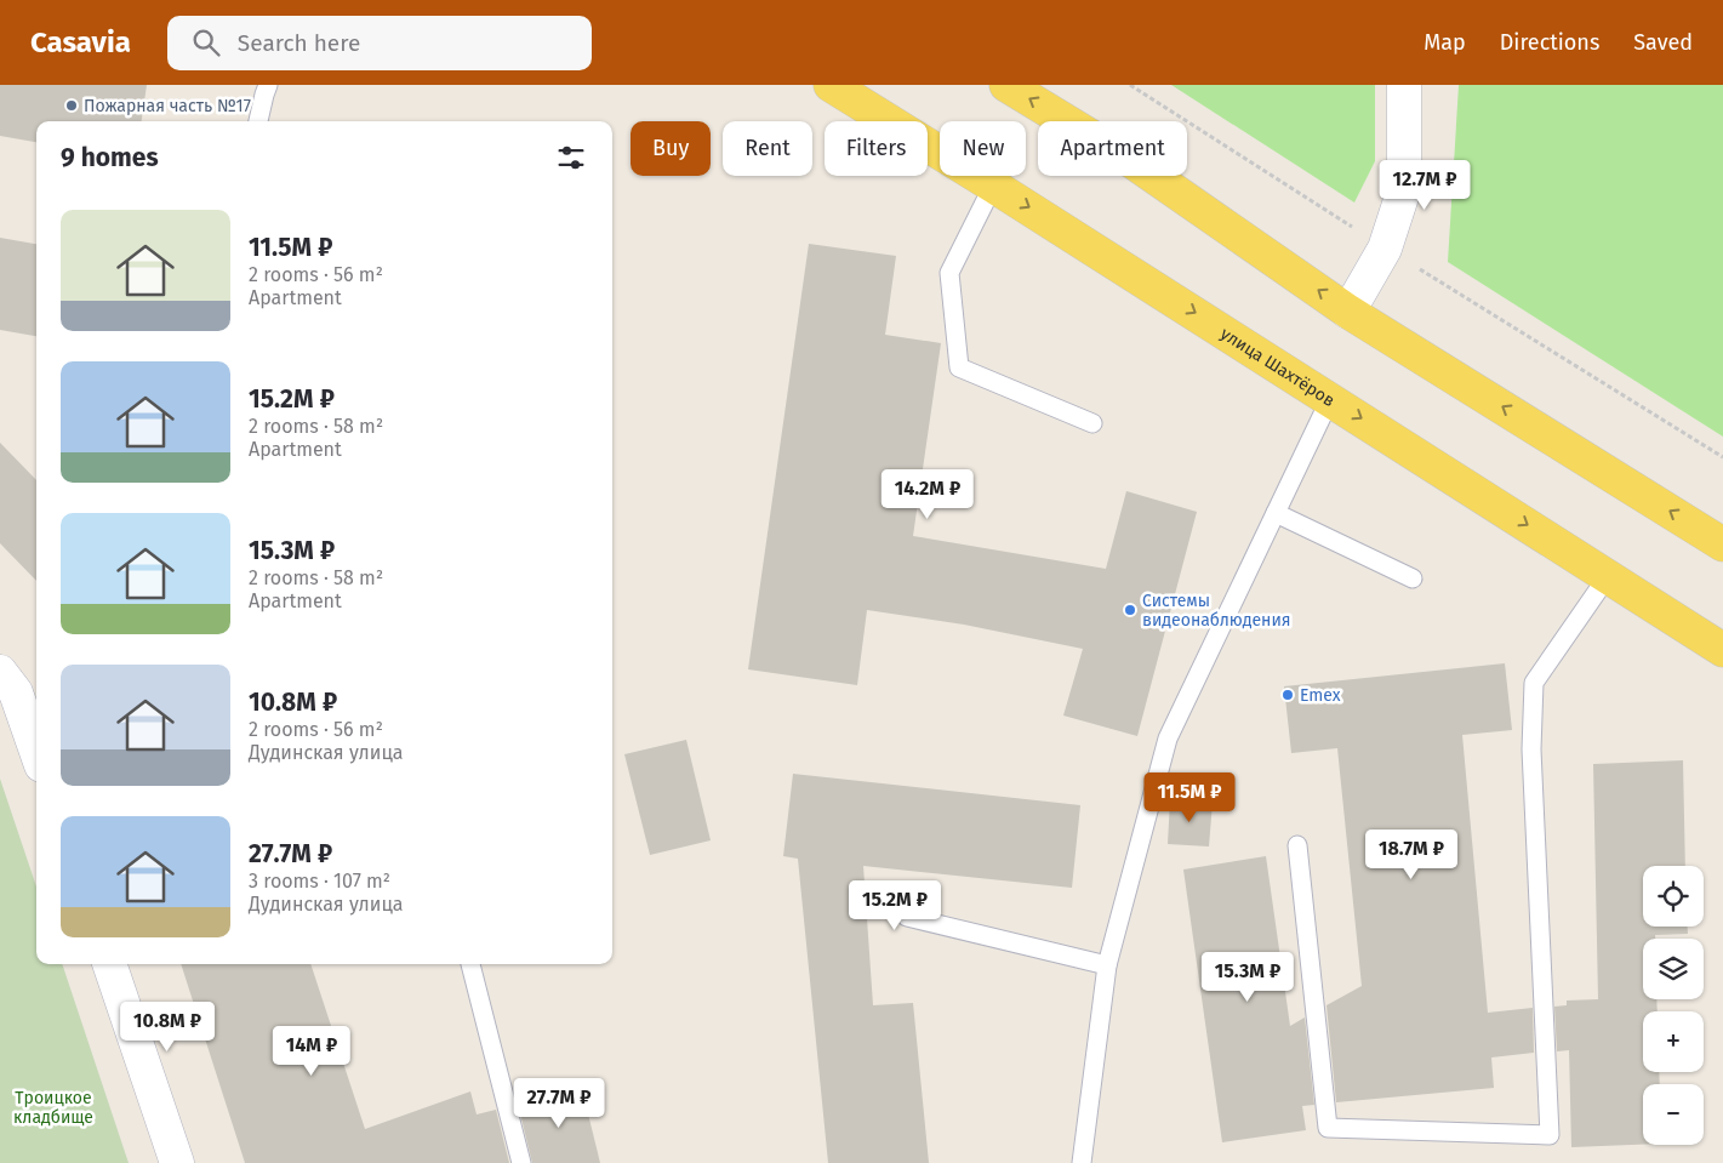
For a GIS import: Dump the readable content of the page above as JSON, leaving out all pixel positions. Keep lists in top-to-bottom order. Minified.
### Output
{"streets":{"main road":["улица Шахтёров"]},"parks":["Троицкое кладбище"],"places":["Пожарная часть №17","Системы видеонаблюдения","Emex"],"page":{"header":"Casavia","search":"Search here","nav":["Map","Directions","Saved"],"chip":["Buy","Rent","Filters","New","Apartment"],"heading":"9 homes","price":["12.7M ₽","14.2M ₽","11.5M ₽","18.7M ₽","15.2M ₽","15.3M ₽","10.8M ₽","14M ₽","27.7M ₽"],"list":[{"name":"11.5M ₽","note":"2 rooms · 56 m² · Apartment"},{"name":"15.2M ₽","note":"2 rooms · 58 m² · Apartment"},{"name":"15.3M ₽","note":"2 rooms · 58 m² · Apartment"},{"name":"10.8M ₽","note":"2 rooms · 56 m² · Дудинская улица"},{"name":"27.7M ₽","note":"3 rooms · 107 m² · Дудинская улица"}],"map_buttons":["+","−"]}}
